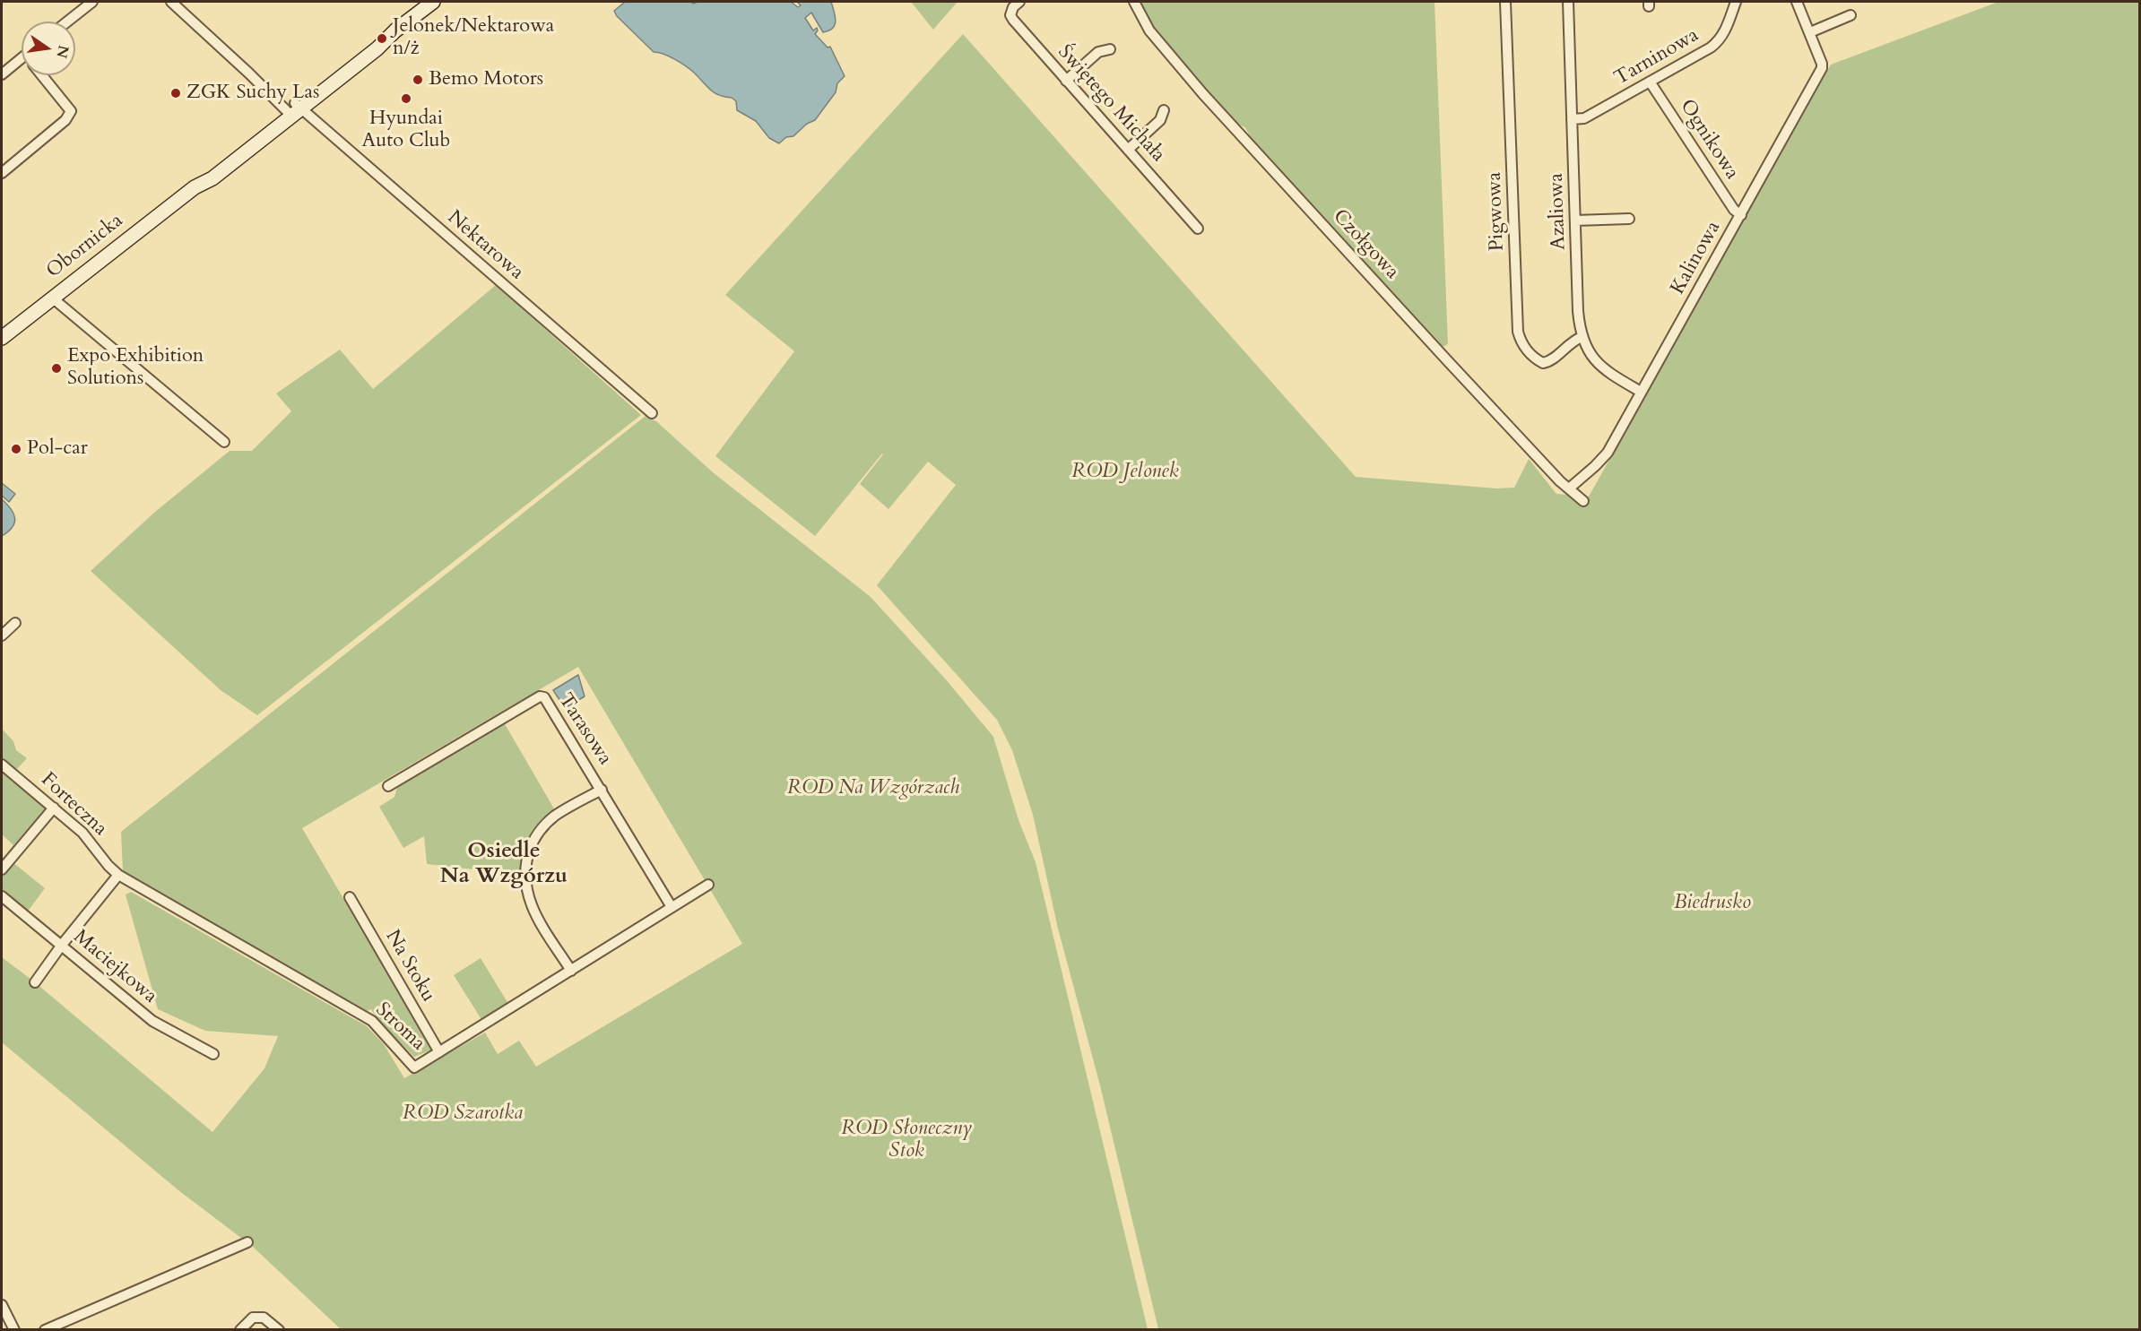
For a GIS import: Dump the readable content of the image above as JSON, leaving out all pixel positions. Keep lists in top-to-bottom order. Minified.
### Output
{"streets":{"main road":["Obornicka"],"street":["Tarninowa","Świętego Michała","Ognikowa","Pigwowa","Azaliowa","Czołgowa","Nektarowa","Kalinowa","Tarasowa","Forteczna","Na Stoku","Maciejkowa","Stroma"]},"crossings":[["Tarninowa","Ognikowa"],["Tarninowa","Azaliowa"],["Ognikowa","Kalinowa"],["Pigwowa","Azaliowa"],["Azaliowa","Kalinowa"],["Czołgowa","Kalinowa"],["Nektarowa","Obornicka"],["Tarasowa","Stroma"],["Forteczna","Stroma"],["Na Stoku","Stroma"]],"districts":["Osiedle Na Wzgórzu"],"parks":["ROD Jelonek","ROD Na Wzgórzach","Biedrusko","ROD Szarotka","ROD Słoneczny Stok"],"places":["Jelonek/Nektarowa n/ż","Bemo Motors","ZGK Suchy Las","Hyundai Auto Club","Expo Exhibition Solutions","Pol-car"],"north":"right"}
